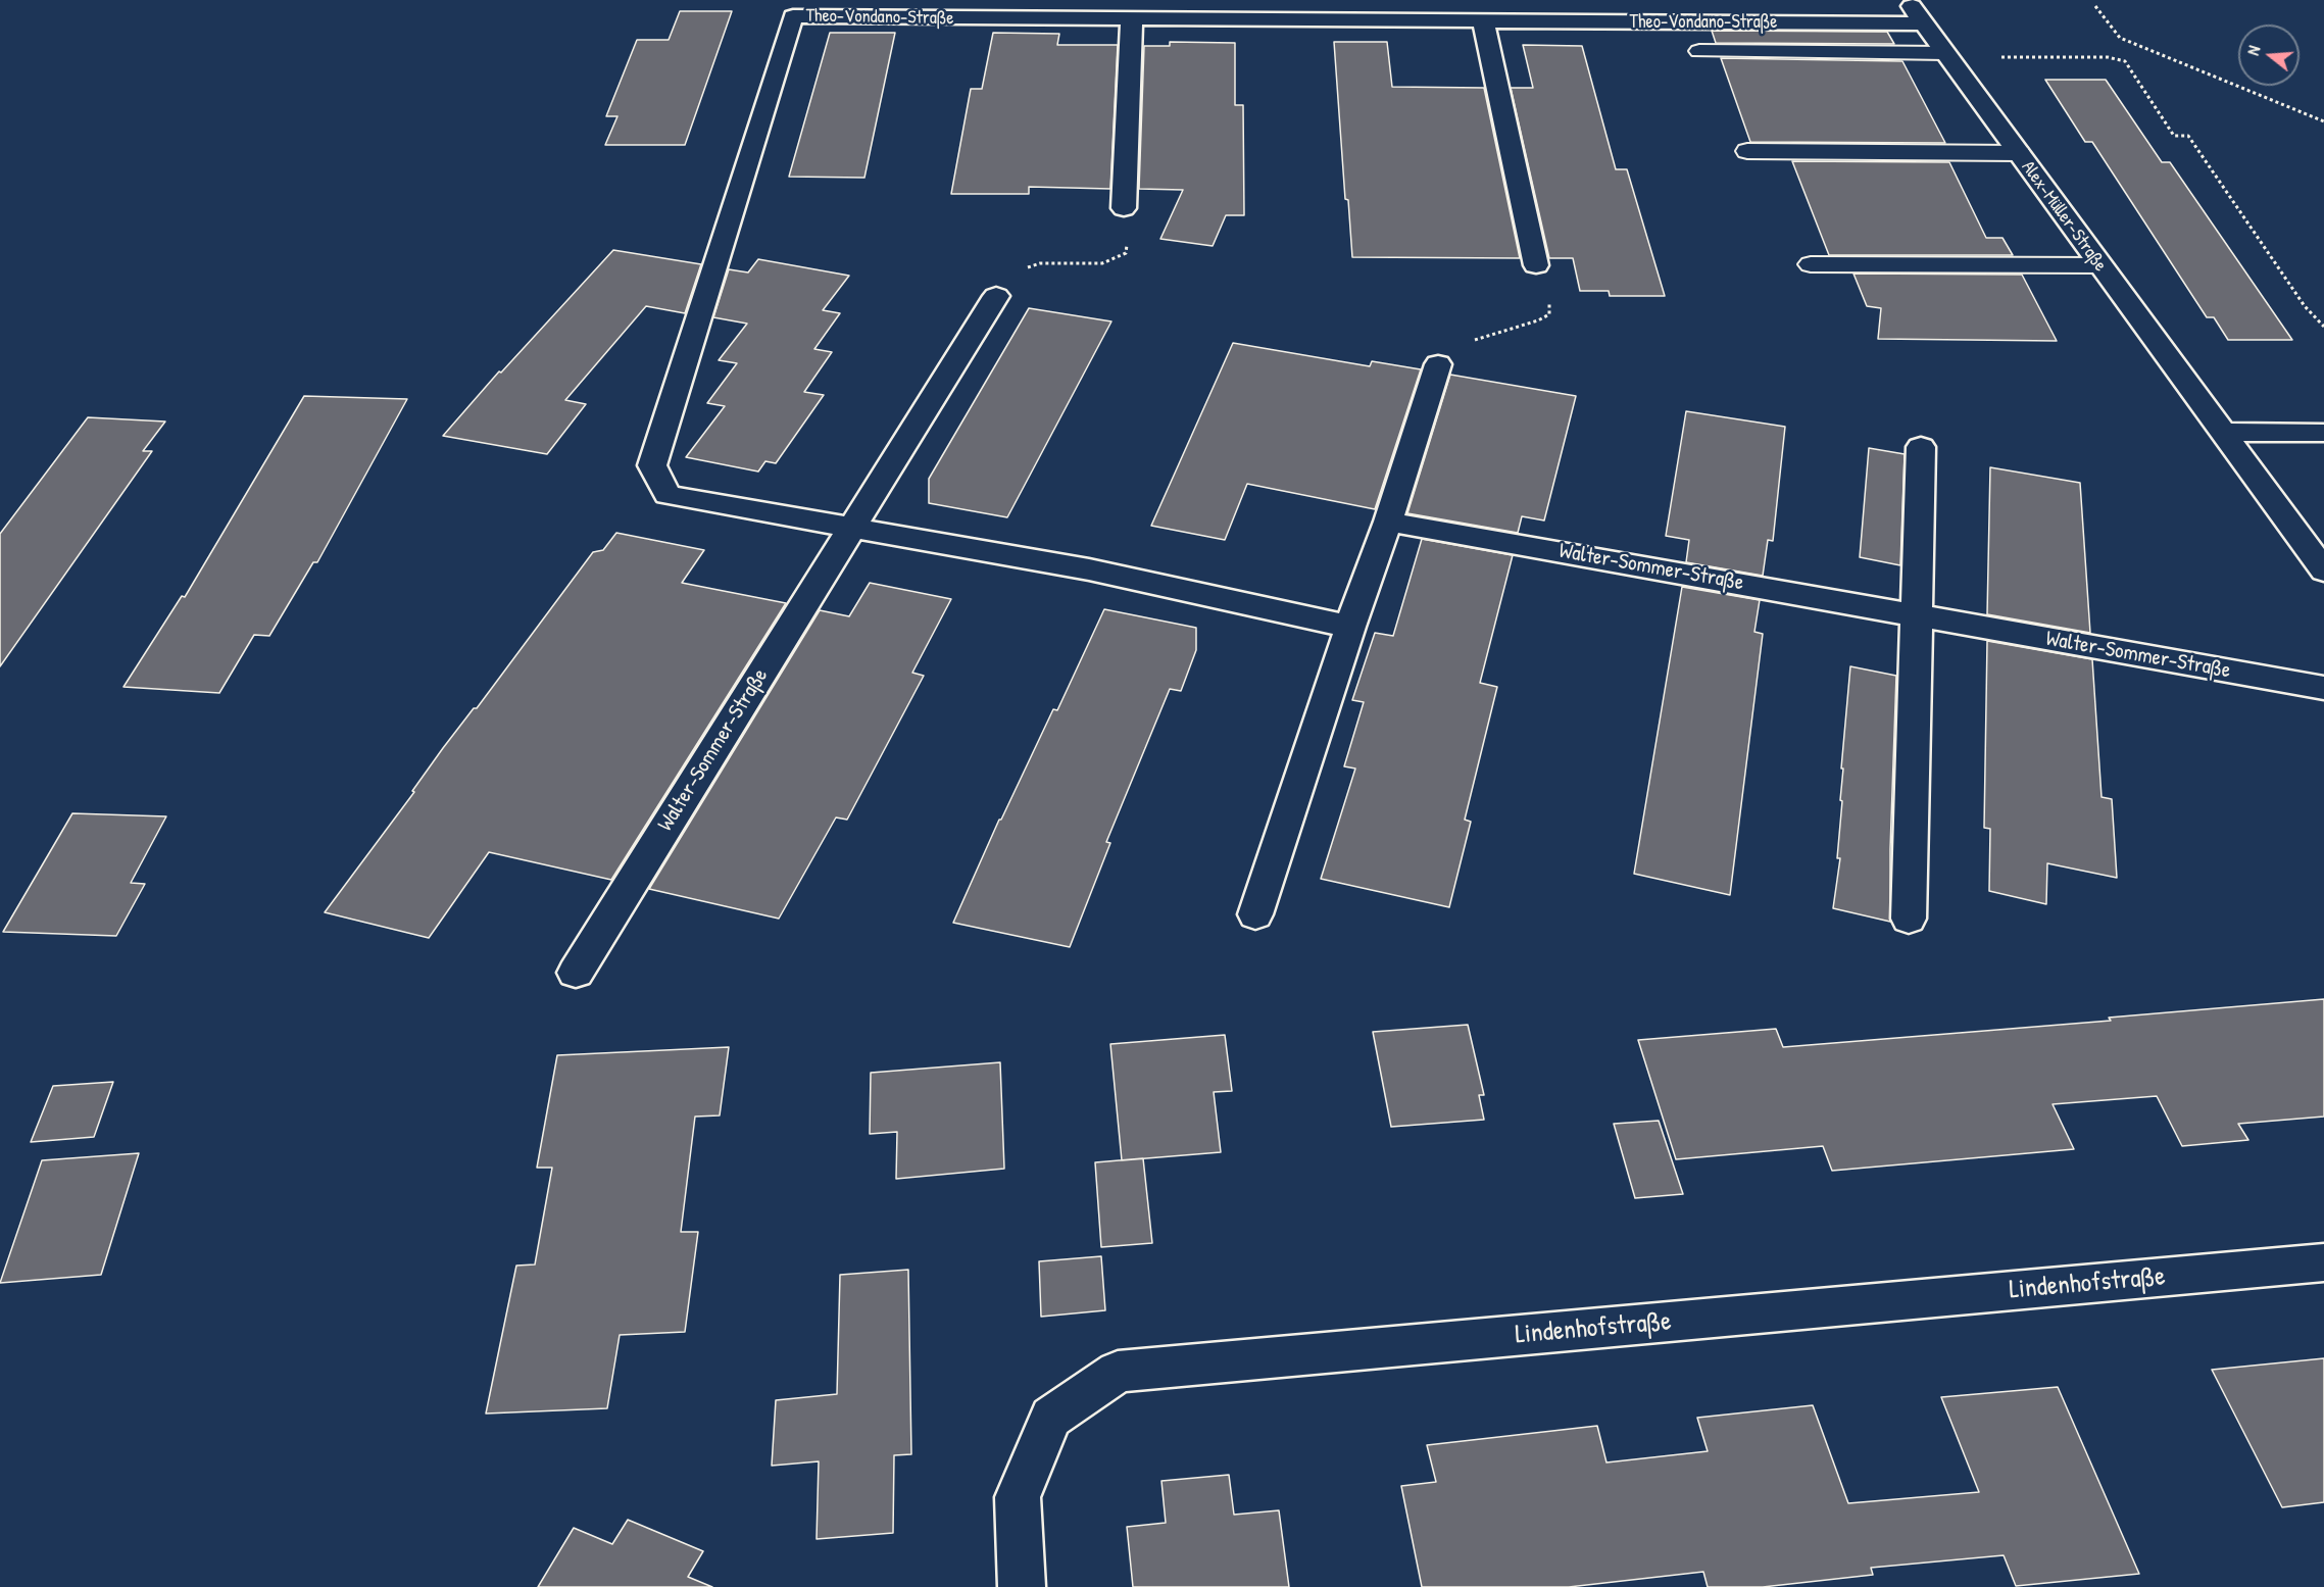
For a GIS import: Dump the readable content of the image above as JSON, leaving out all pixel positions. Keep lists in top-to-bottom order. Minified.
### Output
{"streets":{"street":["Theo-Vondano-Straße","Alex-Müller-Straße","Walter-Sommer-Straße","Lindenhofstraße"]},"crossings":[["Theo-Vondano-Straße","Alex-Müller-Straße"],["Theo-Vondano-Straße","Walter-Sommer-Straße"]],"north":"left"}
